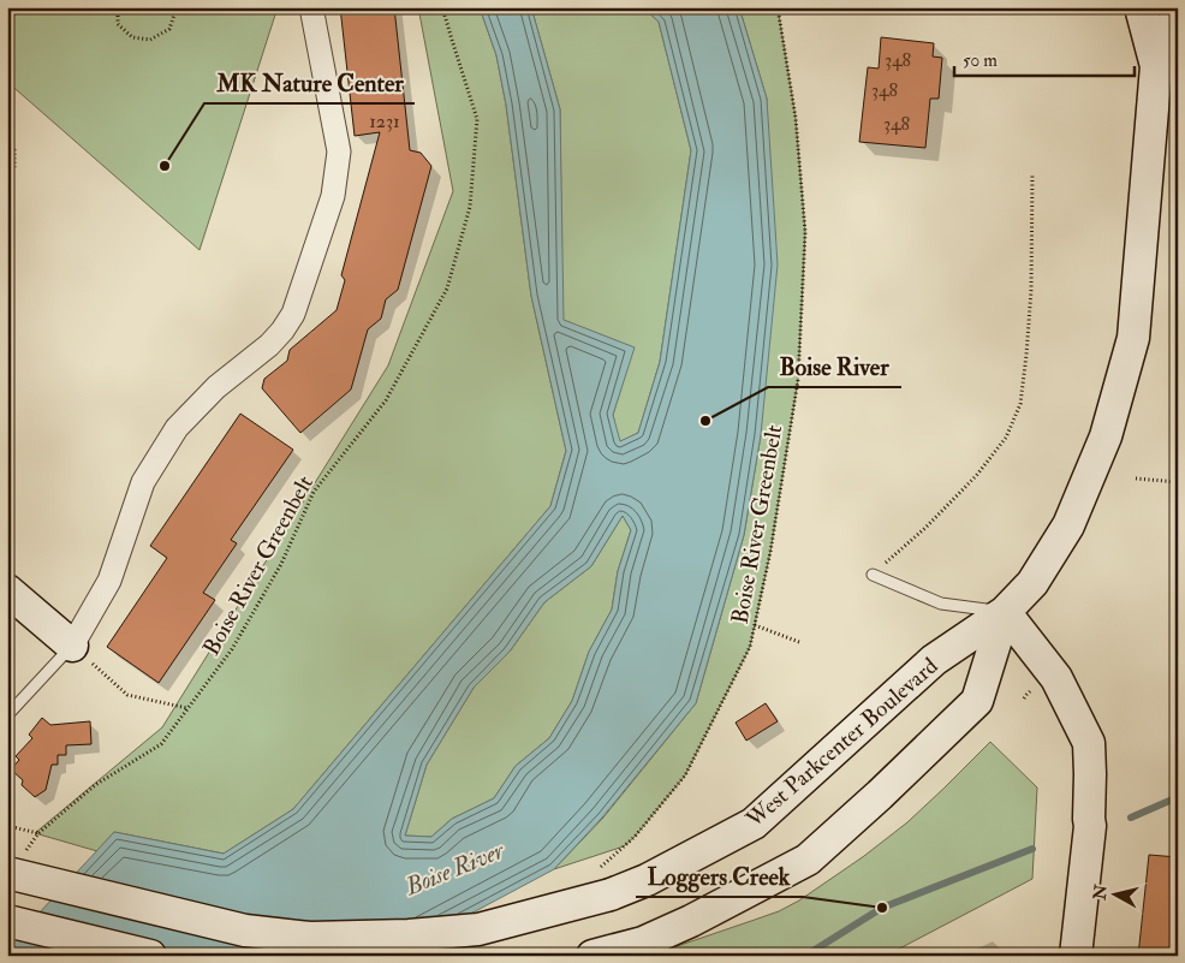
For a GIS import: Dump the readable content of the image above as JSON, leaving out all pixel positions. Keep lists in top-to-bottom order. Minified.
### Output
{"streets":{"main road":["West Parkcenter Boulevard"],"path":["Boise River Greenbelt"]},"crossings":[["Boise River Greenbelt","West Parkcenter Boulevard"]],"water":["Boise River"],"places":["MK Nature Center","Boise River","Loggers Creek"],"house_numbers":["348","348","1231","348"],"scale_bar":"50 m","north":"left"}
